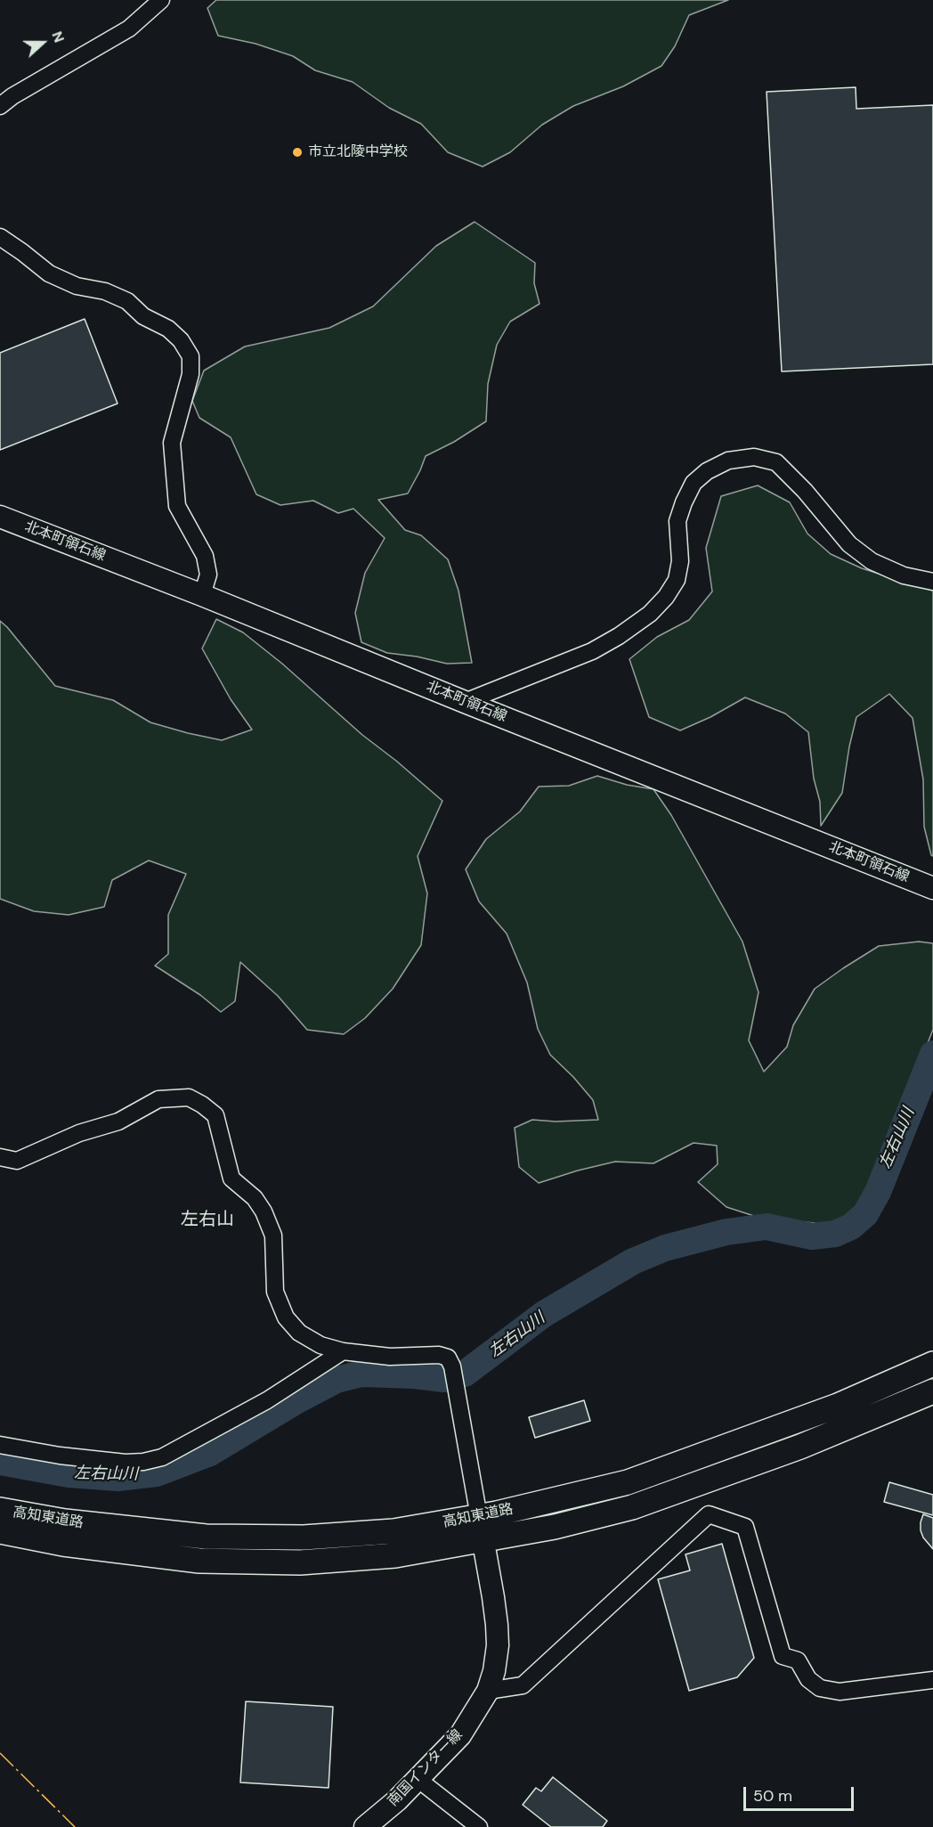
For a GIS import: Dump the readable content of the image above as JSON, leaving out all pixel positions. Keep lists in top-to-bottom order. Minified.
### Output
{"streets":{"highway":["高知東道路"],"main road":["北本町領石線","南国インター線"]},"crossings":[["高知東道路","南国インター線"]],"districts":["左右山"],"water":["左右山川"],"places":["市立北陵中学校"],"scale_bar":"50 m","north":"right"}
